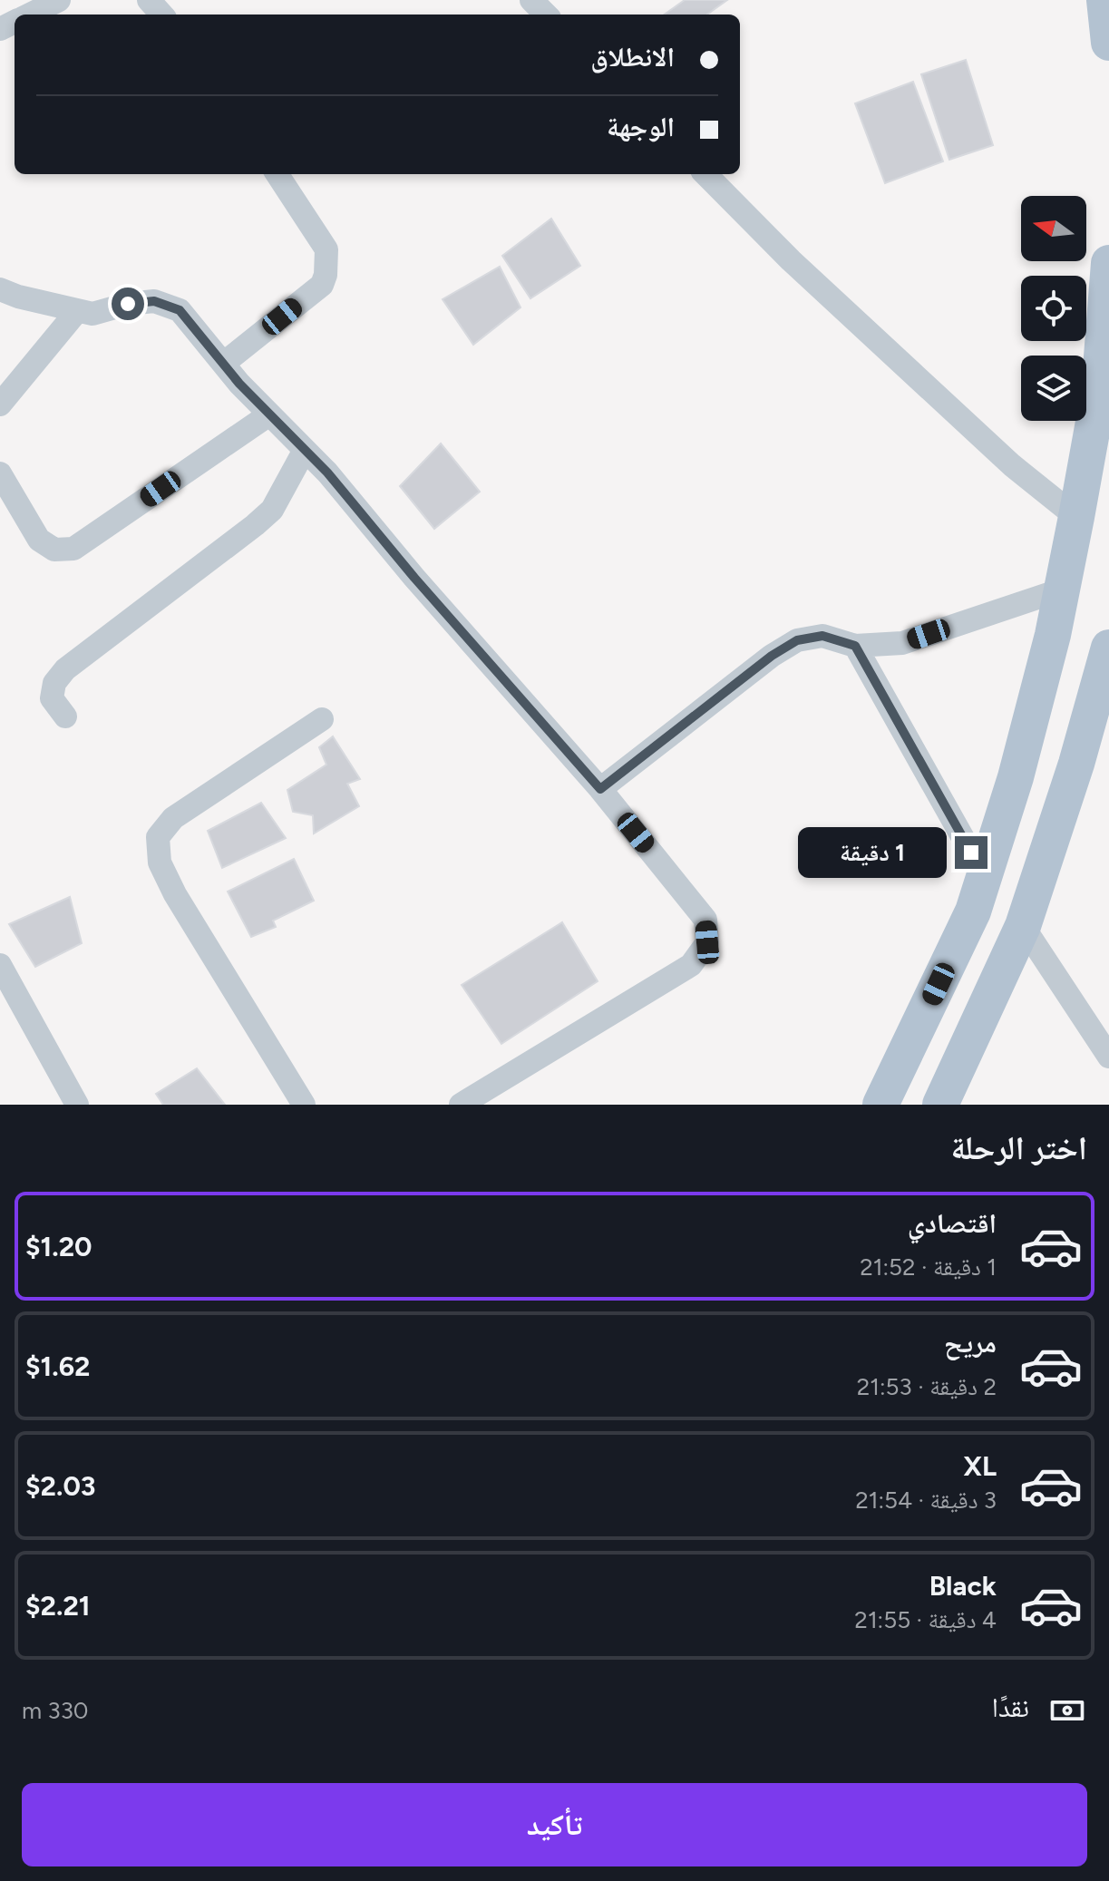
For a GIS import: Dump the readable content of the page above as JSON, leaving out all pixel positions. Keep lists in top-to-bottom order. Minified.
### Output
{"north":"left","page":{"banner":["الانطلاق","الوجهة"],"bubble":"1 دقيقة","heading":"اختر الرحلة","list":[{"name":"اقتصادي","note":"1 دقيقة · 21:52","value":"$1.20"},{"name":"مريح","note":"2 دقيقة · 21:53","value":"$1.62"},{"name":"XL","note":"3 دقيقة · 21:54","value":"$2.03"},{"name":"Black","note":"4 دقيقة · 21:55","value":"$2.21"}],"pay":["نقدًا","330 m"],"buttons":"تأكيد"}}
